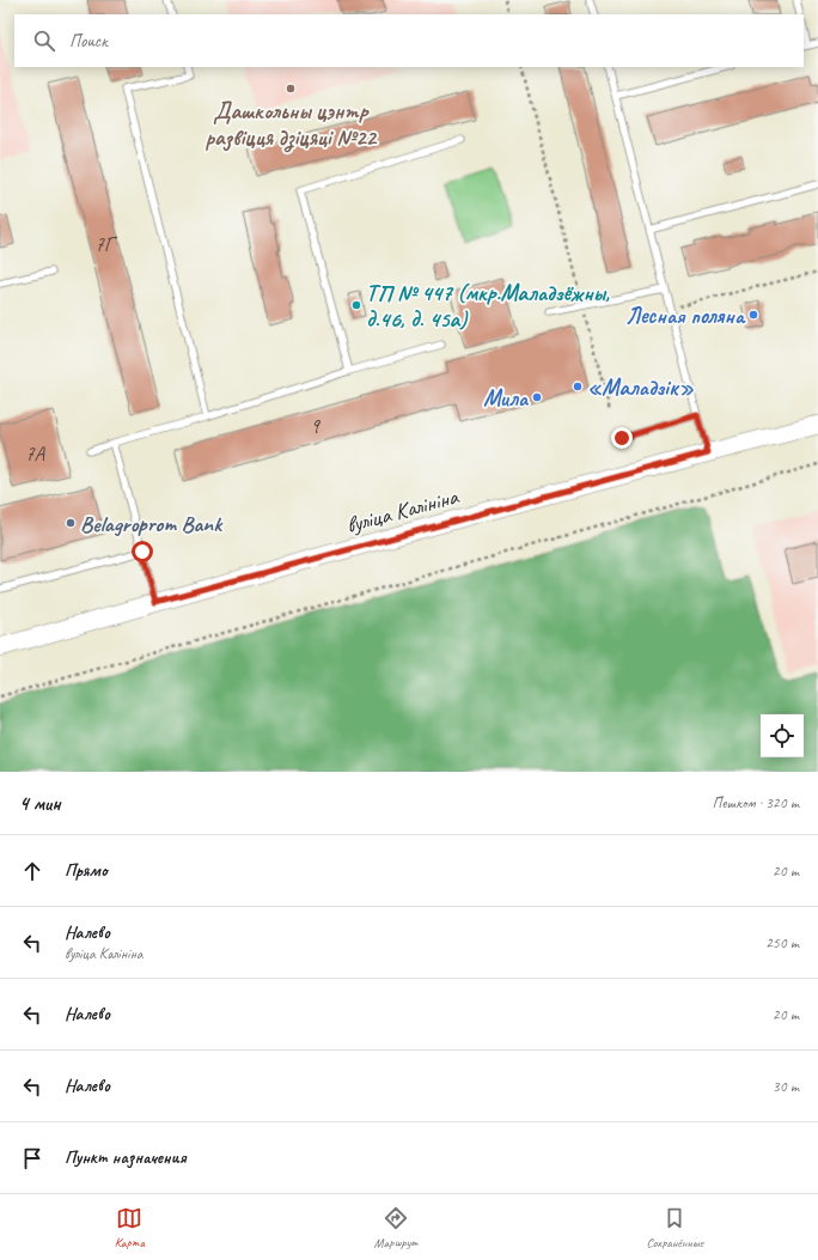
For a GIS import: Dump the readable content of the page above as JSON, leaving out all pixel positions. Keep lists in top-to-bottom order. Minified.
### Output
{"streets":{"main road":["вуліца Калініна"]},"places":["Дашкольны цэнтр развіцця дзіцяці №22","ТП № 447 (мкр.Маладзёжны, д.46, д. 45а)","Лесная поляна","«Маладзік»","Мила","Belagroprom Bank"],"house_numbers":["7Г","9","7А"],"page":{"search":"Поиск","heading":["4 мин","Пешком · 320 m"],"list":[["Прямо","20 m"],["Налево","вуліца Калініна","250 m"],["Налево","20 m"],["Налево","30 m"],"Пункт назначения"],"nav":["Карта","Маршрут","Сохранённые"]}}
